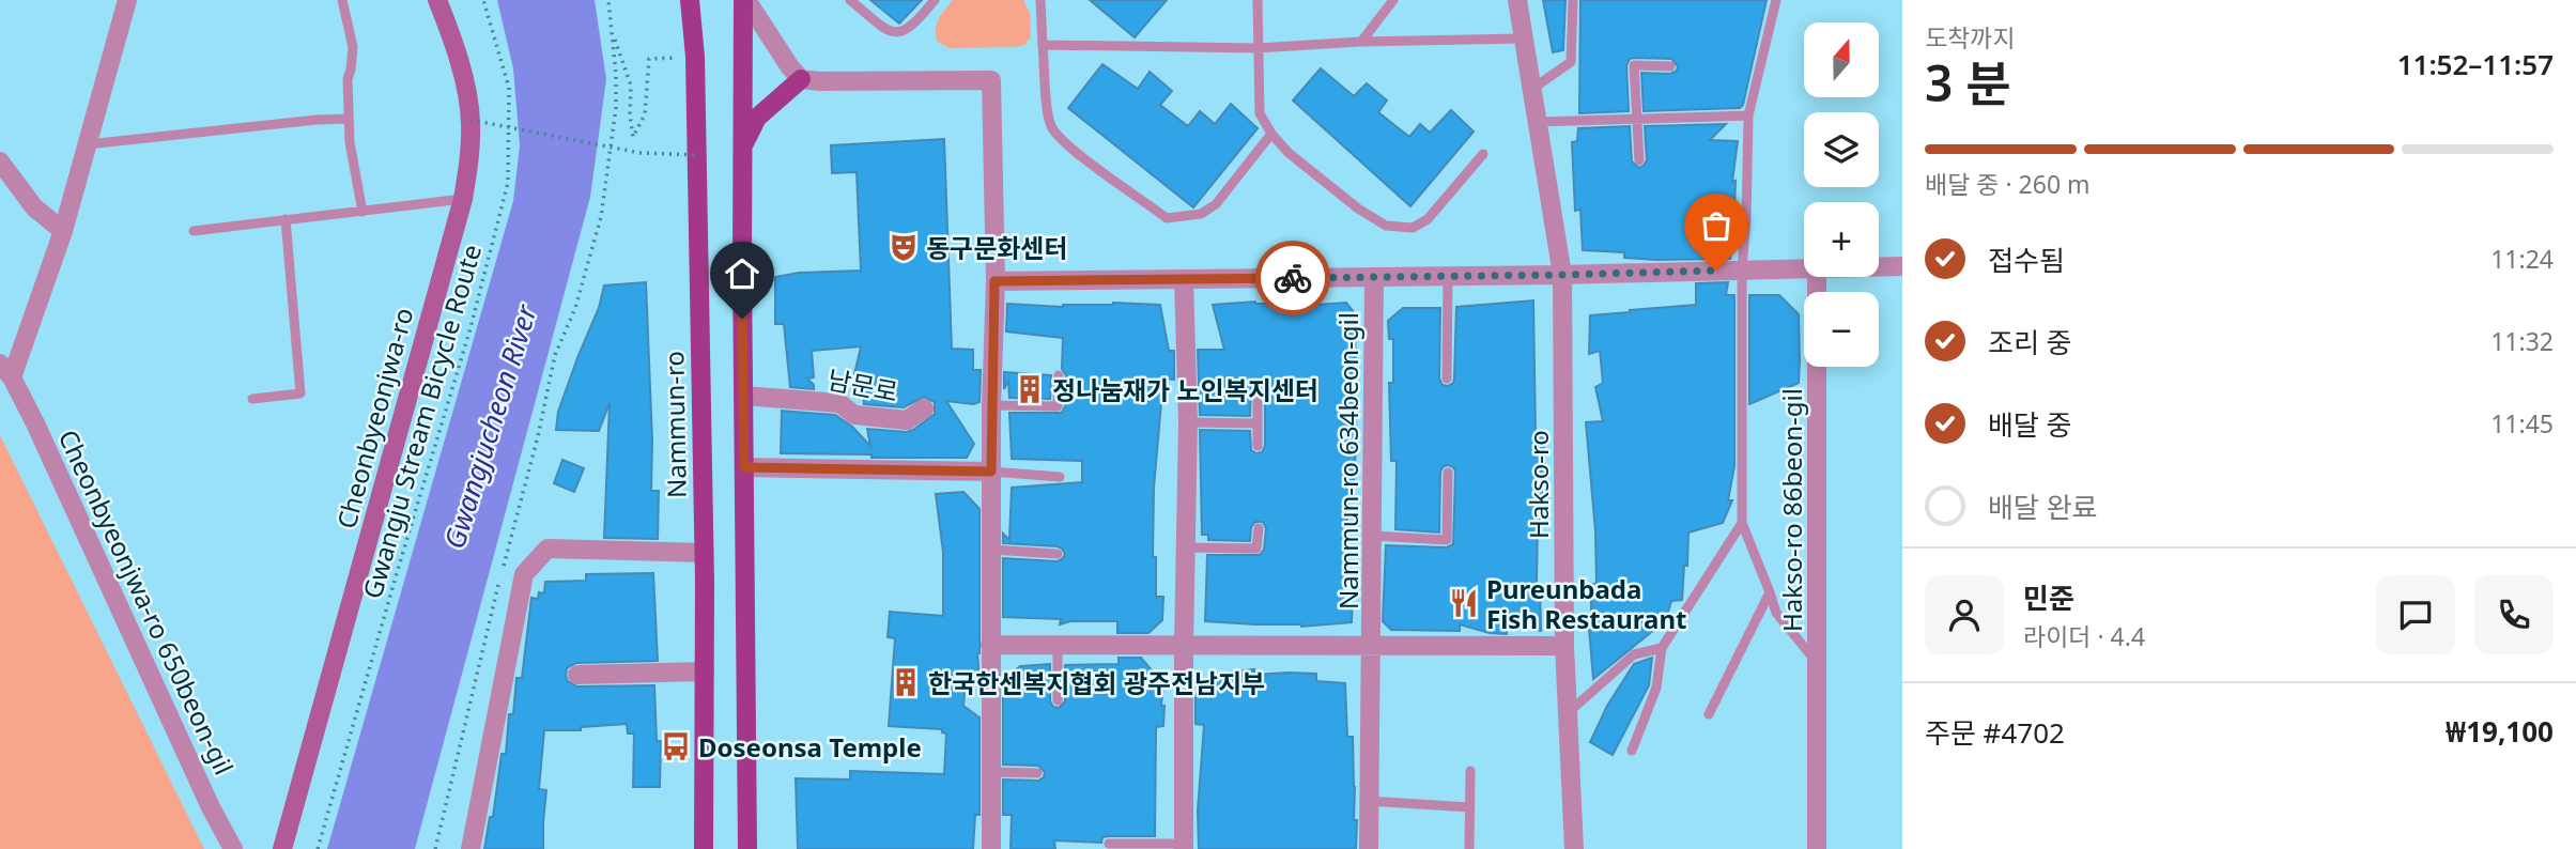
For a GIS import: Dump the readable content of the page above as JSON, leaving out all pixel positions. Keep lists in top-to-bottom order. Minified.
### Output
{"streets":{"main road":["Cheonbyeonjwa-ro","Nammun-ro"],"street":["남문로","Nammun-ro 634beon-gil","Hakso-ro","Hakso-ro 86beon-gil","Cheonbyeonjwa-ro 650beon-gil"],"path":["Gwangju Stream Bicycle Route"]},"crossings":[["Nammun-ro 634beon-gil","Hakso-ro"]],"water":["Gwangjucheon River"],"places":{"theatre":["동구문화센터"],"building":["정나눔재가 노인복지센터","한국한센복지협회 광주전남지부"],"restaurant":["Pureunbada Fish Restaurant"],"bus stop":["Doseonsa Temple"]},"north":"top","page":{"heading":["3 분","도착까지","11:52–11:57"],"panel":["민준","라이더 · 4.4","주문 #4702","₩19,100"],"map_buttons":["+","−"],"bar":"배달 중 · 260 m","list":[["접수됨","11:24"],["조리 중","11:32"],["배달 중","11:45"],"배달 완료"]}}
